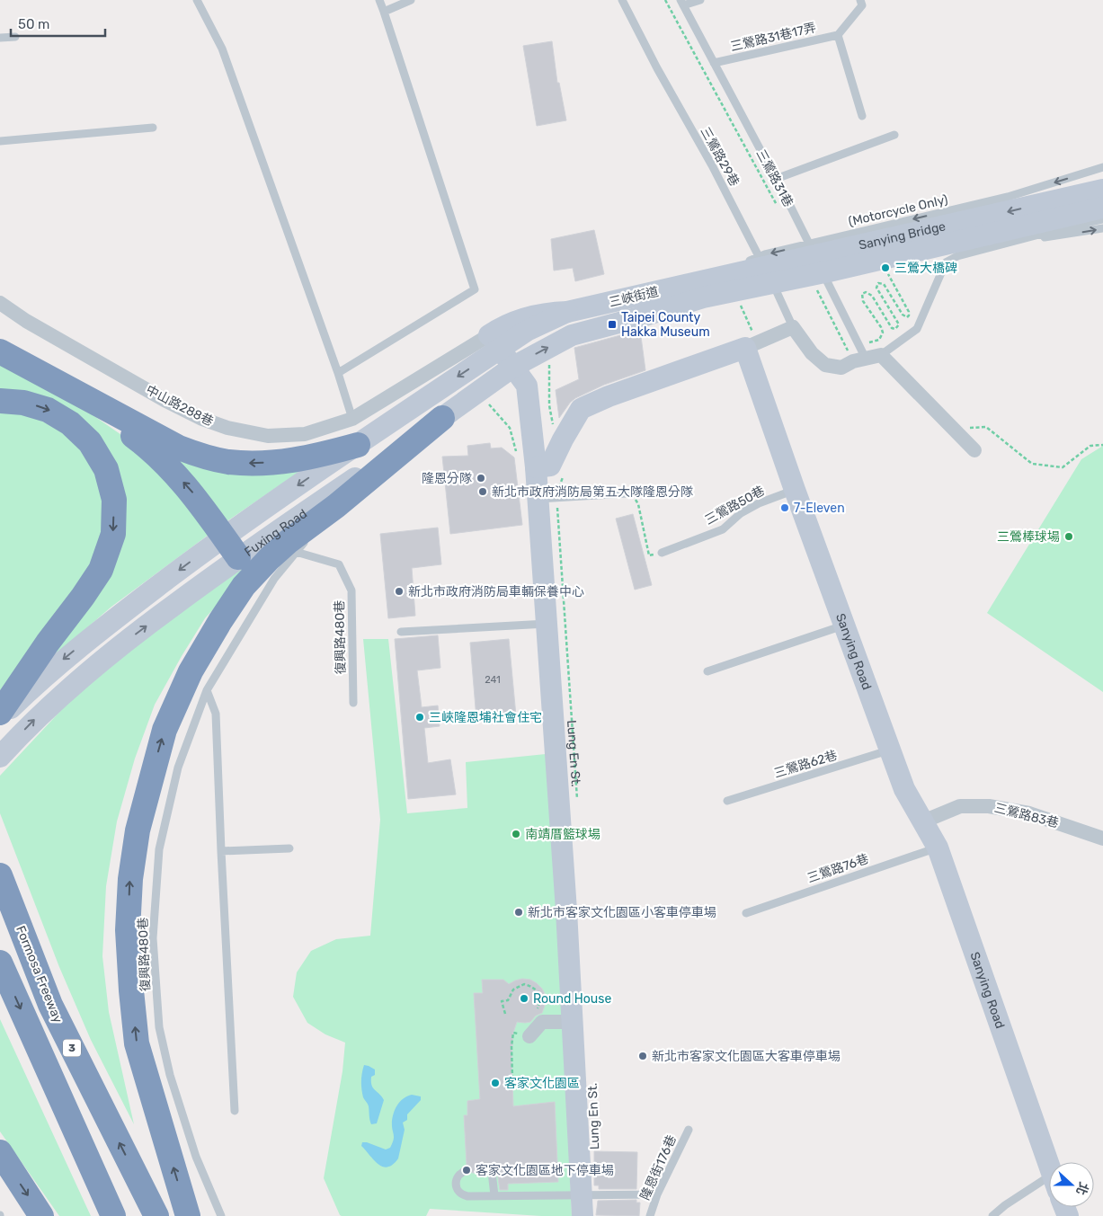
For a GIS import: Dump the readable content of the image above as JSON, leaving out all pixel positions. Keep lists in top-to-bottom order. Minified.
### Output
{"streets":{"highway":["Formosa Freeway","3"],"main road":["Sanying Bridge","三峽街道","Fuxing Road","Sanying Road","Lung En St."],"street":["中山路288巷","三鶯路83巷"],"lane":["三鶯路31巷17弄","三鶯路29巷","三鶯路31巷","(Motorcycle Only)","三鶯路50巷","復興路480巷","三鶯路62巷","三鶯路76巷","隆恩街176巷"]},"crossings":[["三鶯路31巷17弄","三鶯路31巷"],["(Motorcycle Only)","Sanying Bridge"],["(Motorcycle Only)","三峽街道"],["Sanying Bridge","三峽街道"],["三峽街道","Fuxing Road"],["中山路288巷","Fuxing Road"],["中山路288巷","Lung En St."],["三鶯路50巷","Sanying Road"],["Fuxing Road","Lung En St."],["Sanying Road","三鶯路62巷"],["Sanying Road","三鶯路83巷"],["Sanying Road","三鶯路76巷"]],"places":{"other":["三鶯大橋碑","隆恩分隊","新北市政府消防局第五大隊隆恩分隊","7-Eleven","三鶯棒球場","新北市政府消防局車輛保養中心","三峽隆恩埔社會住宅","南靖厝籃球場","新北市客家文化園區小客車停車場","Round House","新北市客家文化園區大客車停車場","客家文化園區","客家文化園區地下停車場"],"transit":["Taipei County Hakka Museum"]},"house_numbers":["241"],"scale_bar":"50 m","north":"right"}
